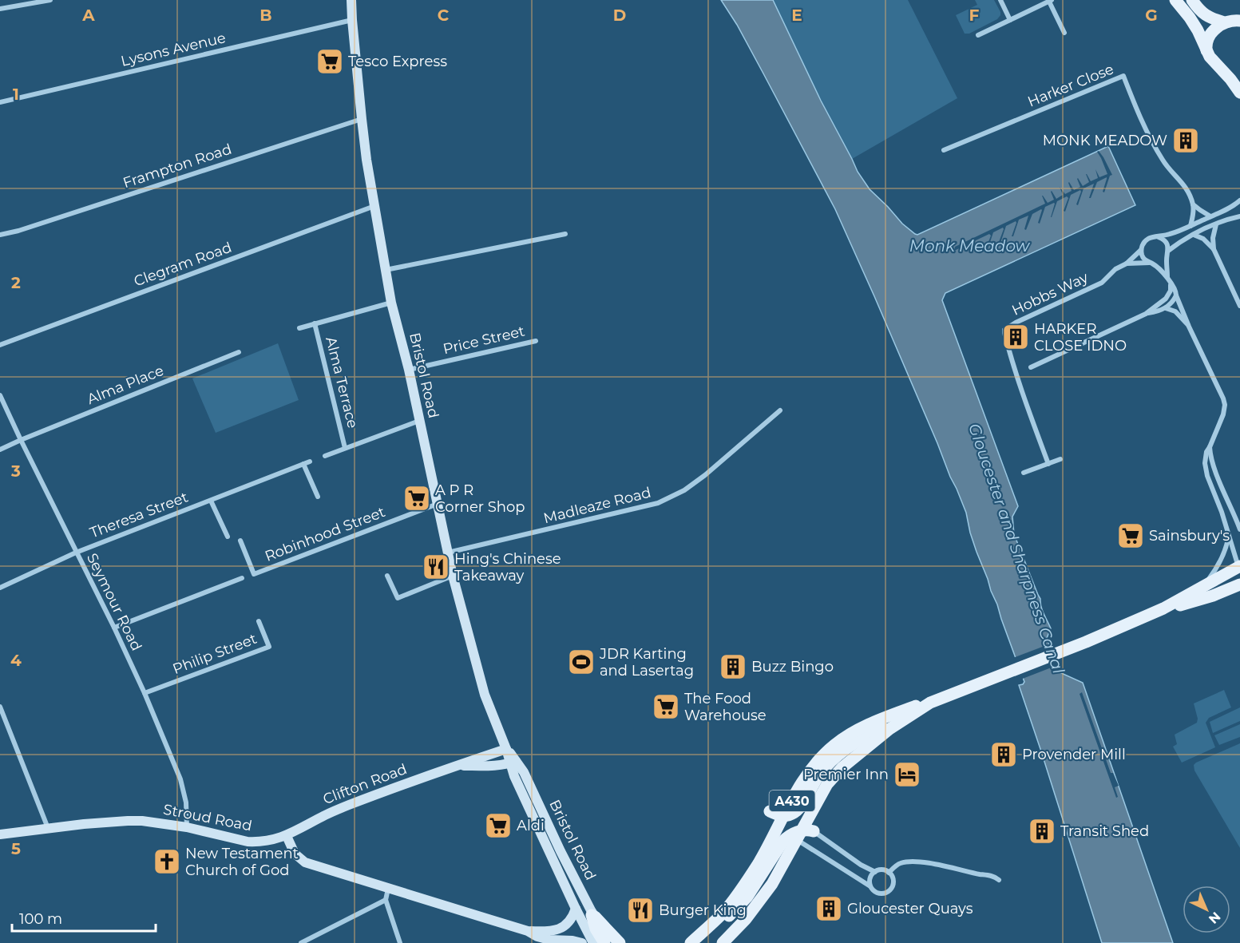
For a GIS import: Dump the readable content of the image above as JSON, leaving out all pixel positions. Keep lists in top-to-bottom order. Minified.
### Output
{"streets":{"main road":["Bristol Road","Clifton Road","A430","Stroud Road"],"street":["Lysons Avenue","Harker Close","Frampton Road","Clegram Road","Hobbs Way","Price Street","Alma Terrace","Alma Place","Madleaze Road","Theresa Street","Robinhood Street","Seymour Road","Philip Street"]},"crossings":[["Lysons Avenue","Bristol Road"],["Frampton Road","Bristol Road"],["Clegram Road","Bristol Road"],["Price Street","Bristol Road"],["Bristol Road","Madleaze Road"],["Bristol Road","Robinhood Street"],["Bristol Road","Clifton Road"],["Alma Place","Seymour Road"],["Theresa Street","Seymour Road"],["Seymour Road","Philip Street"],["Seymour Road","Stroud Road"],["Clifton Road","Stroud Road"]],"water":["Monk Meadow","Gloucester and Sharpness Canal"],"places":{"supermarket":["Tesco Express","A P R Corner Shop","Sainsbury's","The Food Warehouse","Aldi"],"building":["MONK MEADOW","HARKER CLOSE IDNO","Buzz Bingo","Provender Mill","Transit Shed","Gloucester Quays"],"restaurant":["Hing's Chinese Takeaway","Burger King"],"sports":["JDR Karting and Lasertag"],"hotel":["Premier Inn"],"church":["New Testament Church of God"]},"scale_bar":"100 m","north":"bottom right","grid":{"columns":["A","B","C","D","E","F","G"],"rows":["1","2","3","4","5"]}}
